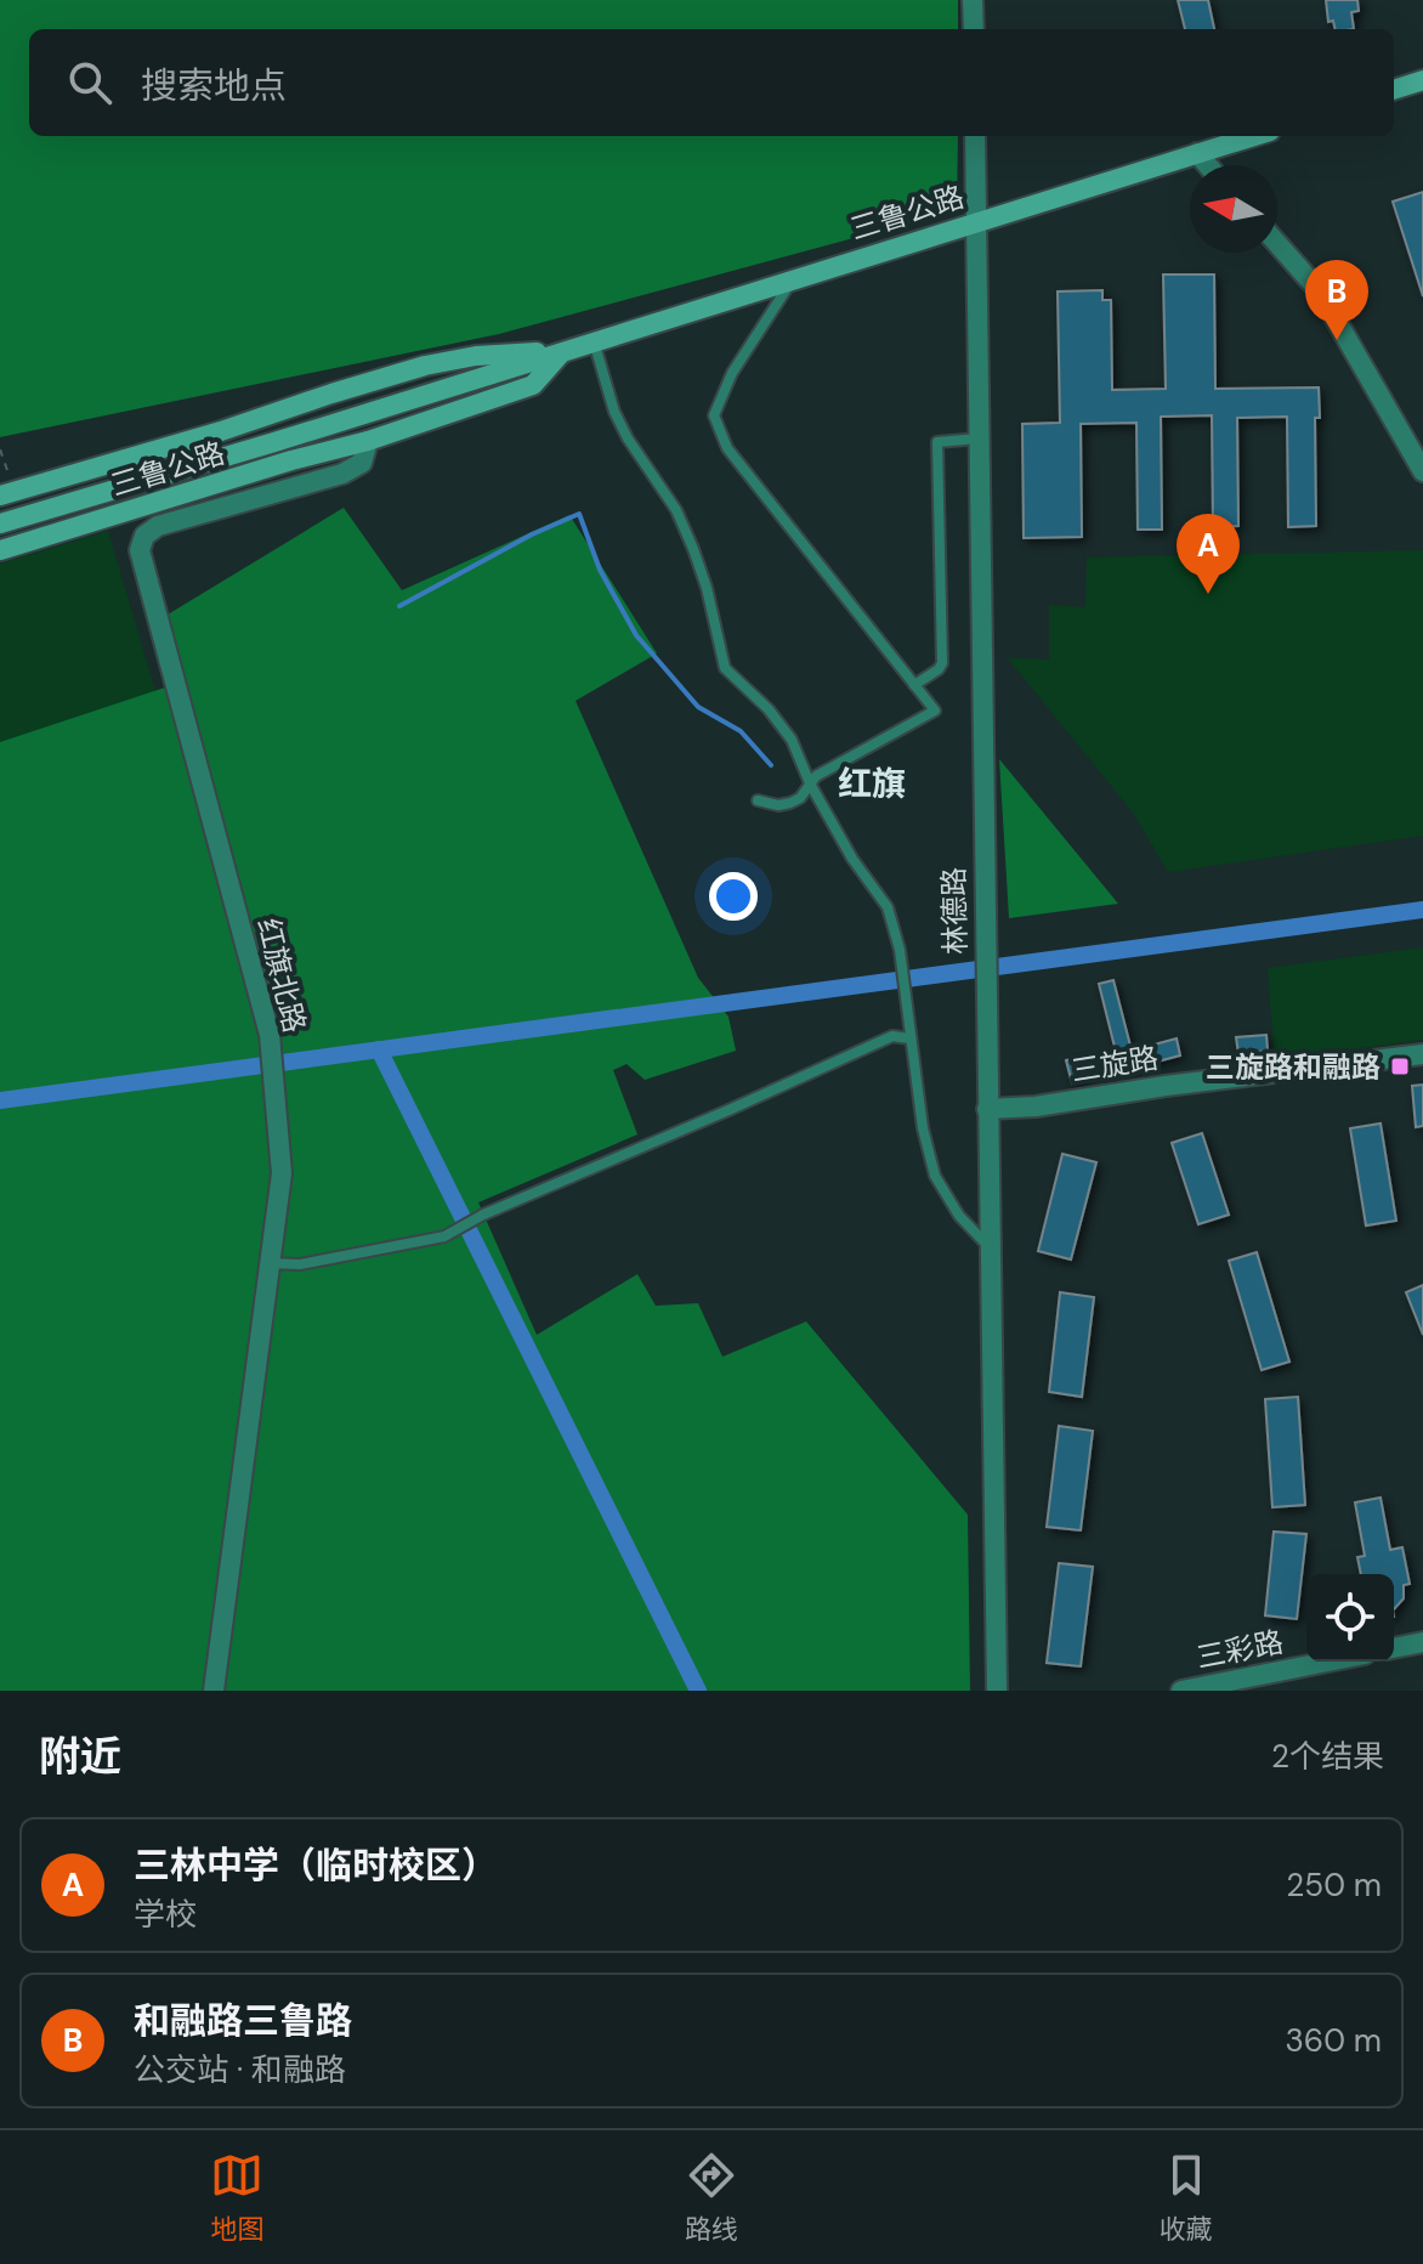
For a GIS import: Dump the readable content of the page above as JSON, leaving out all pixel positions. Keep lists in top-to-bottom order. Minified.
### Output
{"streets":{"main road":["三鲁公路"],"street":["林德路","红旗北路","三旋路","三彩路"]},"crossings":[["三鲁公路","林德路"],["三鲁公路","红旗北路"],["林德路","三旋路"]],"districts":["红旗"],"places":{"transit":["三旋路和融路"]},"north":"left","page":{"search":"搜索地点","pins":["B","A"],"heading":["附近","2个结果"],"list":[{"mark":"A","name":"三林中学（临时校区）","note":"学校","value":"250 m"},{"mark":"B","name":"和融路三鲁路","note":"公交站 · 和融路","value":"360 m"}],"nav":["地图","路线","收藏"]}}
